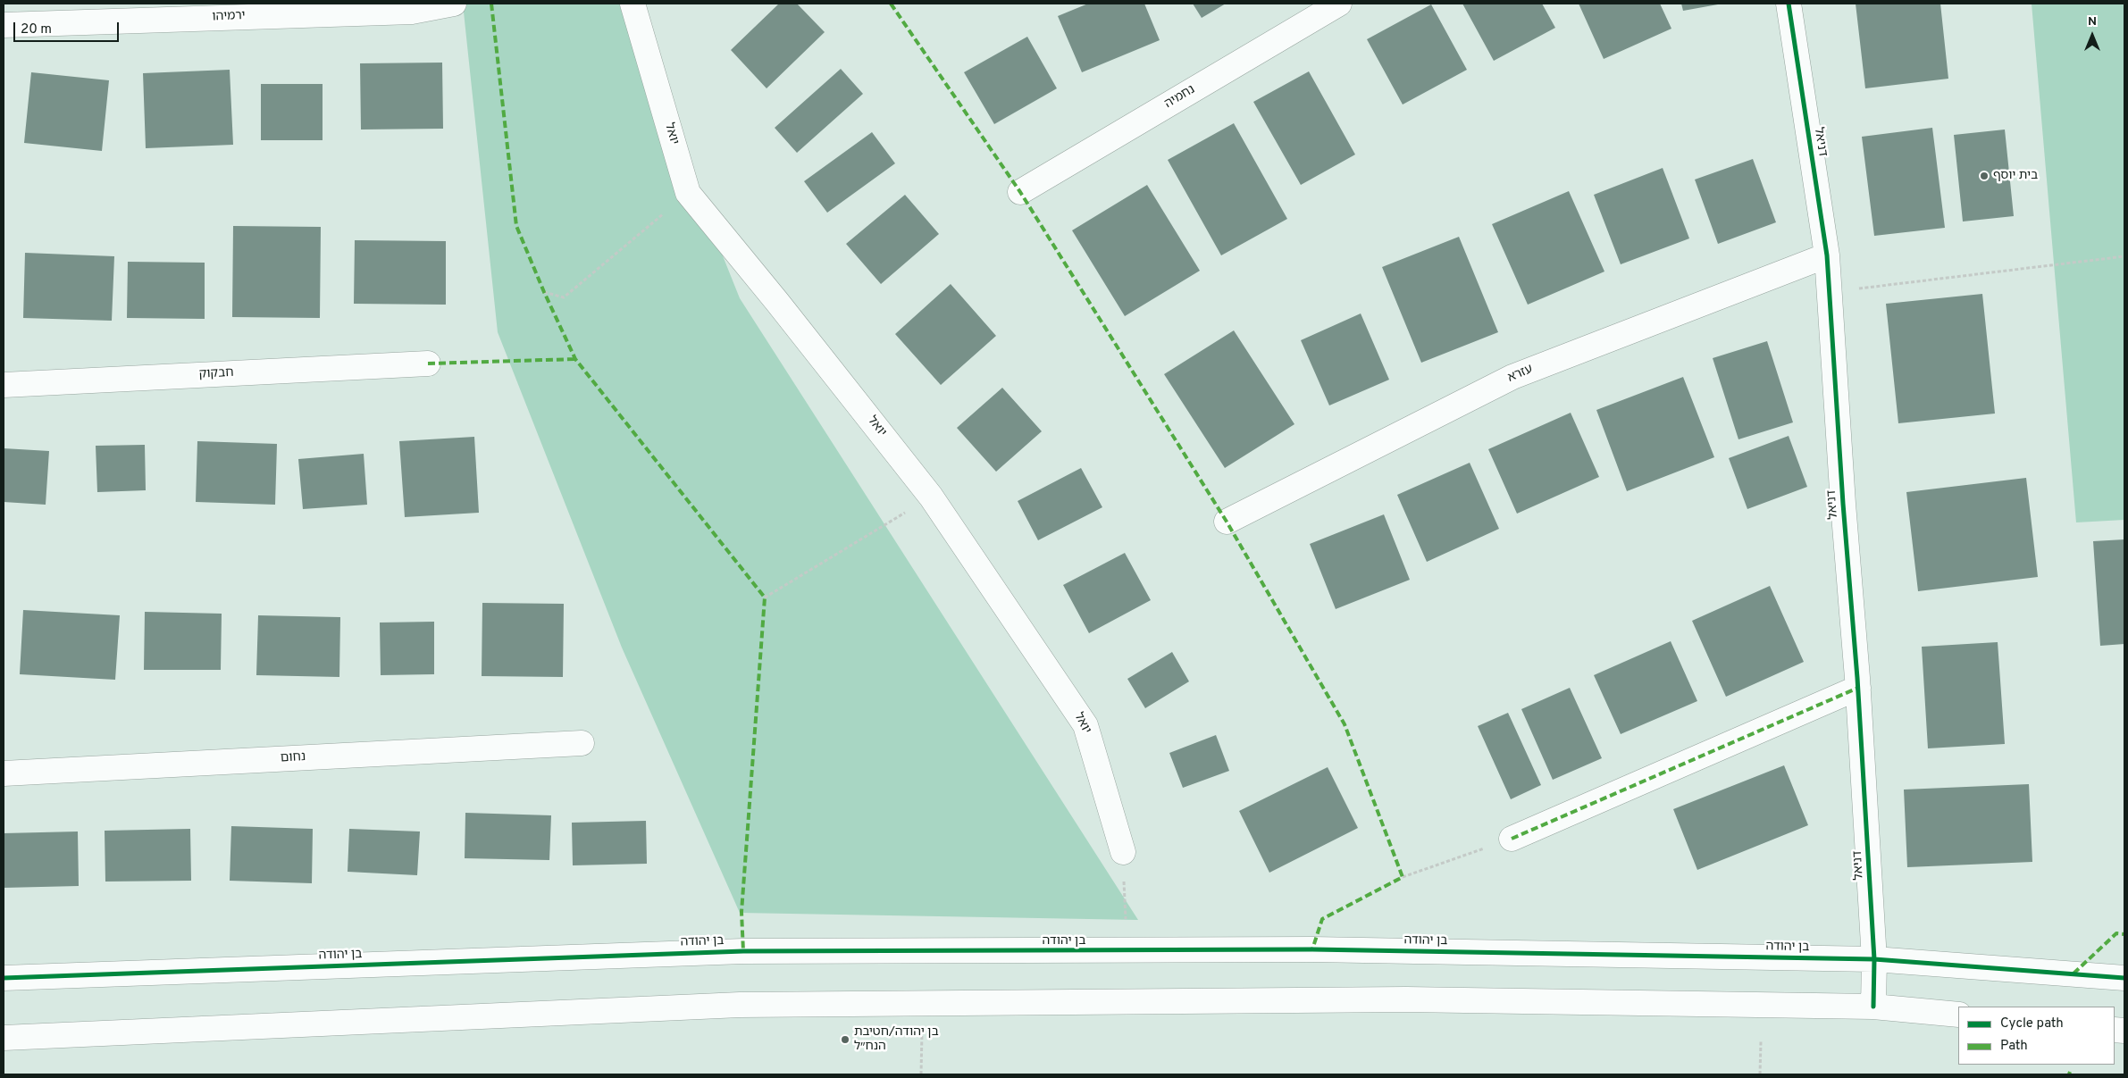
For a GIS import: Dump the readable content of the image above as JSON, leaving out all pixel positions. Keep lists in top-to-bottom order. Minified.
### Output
{"streets":{"street":["ירמיהו","נחמיה","יואל","דניאל","חבקוק","עזרא","נחום","בן יהודה"]},"crossings":[["דניאל","עזרא"],["דניאל","בן יהודה"]],"places":["בית יוסף","בן יהודה/חטיבת הנח״ל"],"legend":["Cycle path","Path"],"scale_bar":"20 m","north":"top"}
